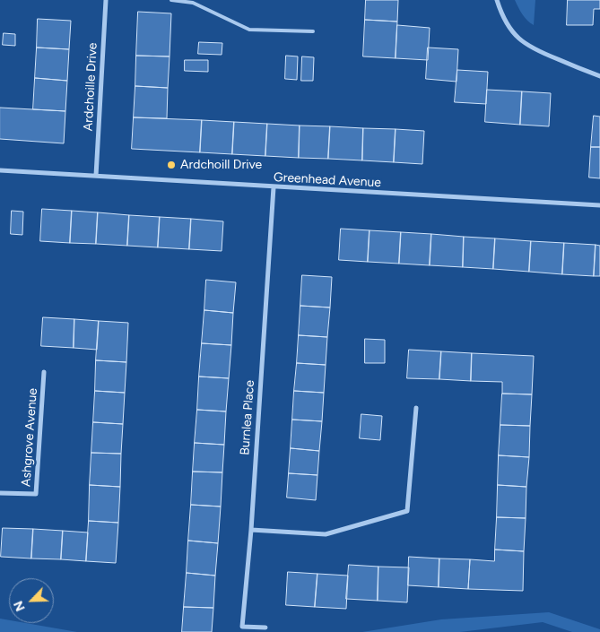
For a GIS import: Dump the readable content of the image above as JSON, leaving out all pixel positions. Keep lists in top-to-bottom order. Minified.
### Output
{"streets":{"street":["Ardchoille Drive","Greenhead Avenue","Burnlea Place","Ashgrove Avenue"]},"crossings":[["Ardchoille Drive","Greenhead Avenue"],["Greenhead Avenue","Burnlea Place"]],"places":["Ardchoill Drive"],"north":"bottom left"}
